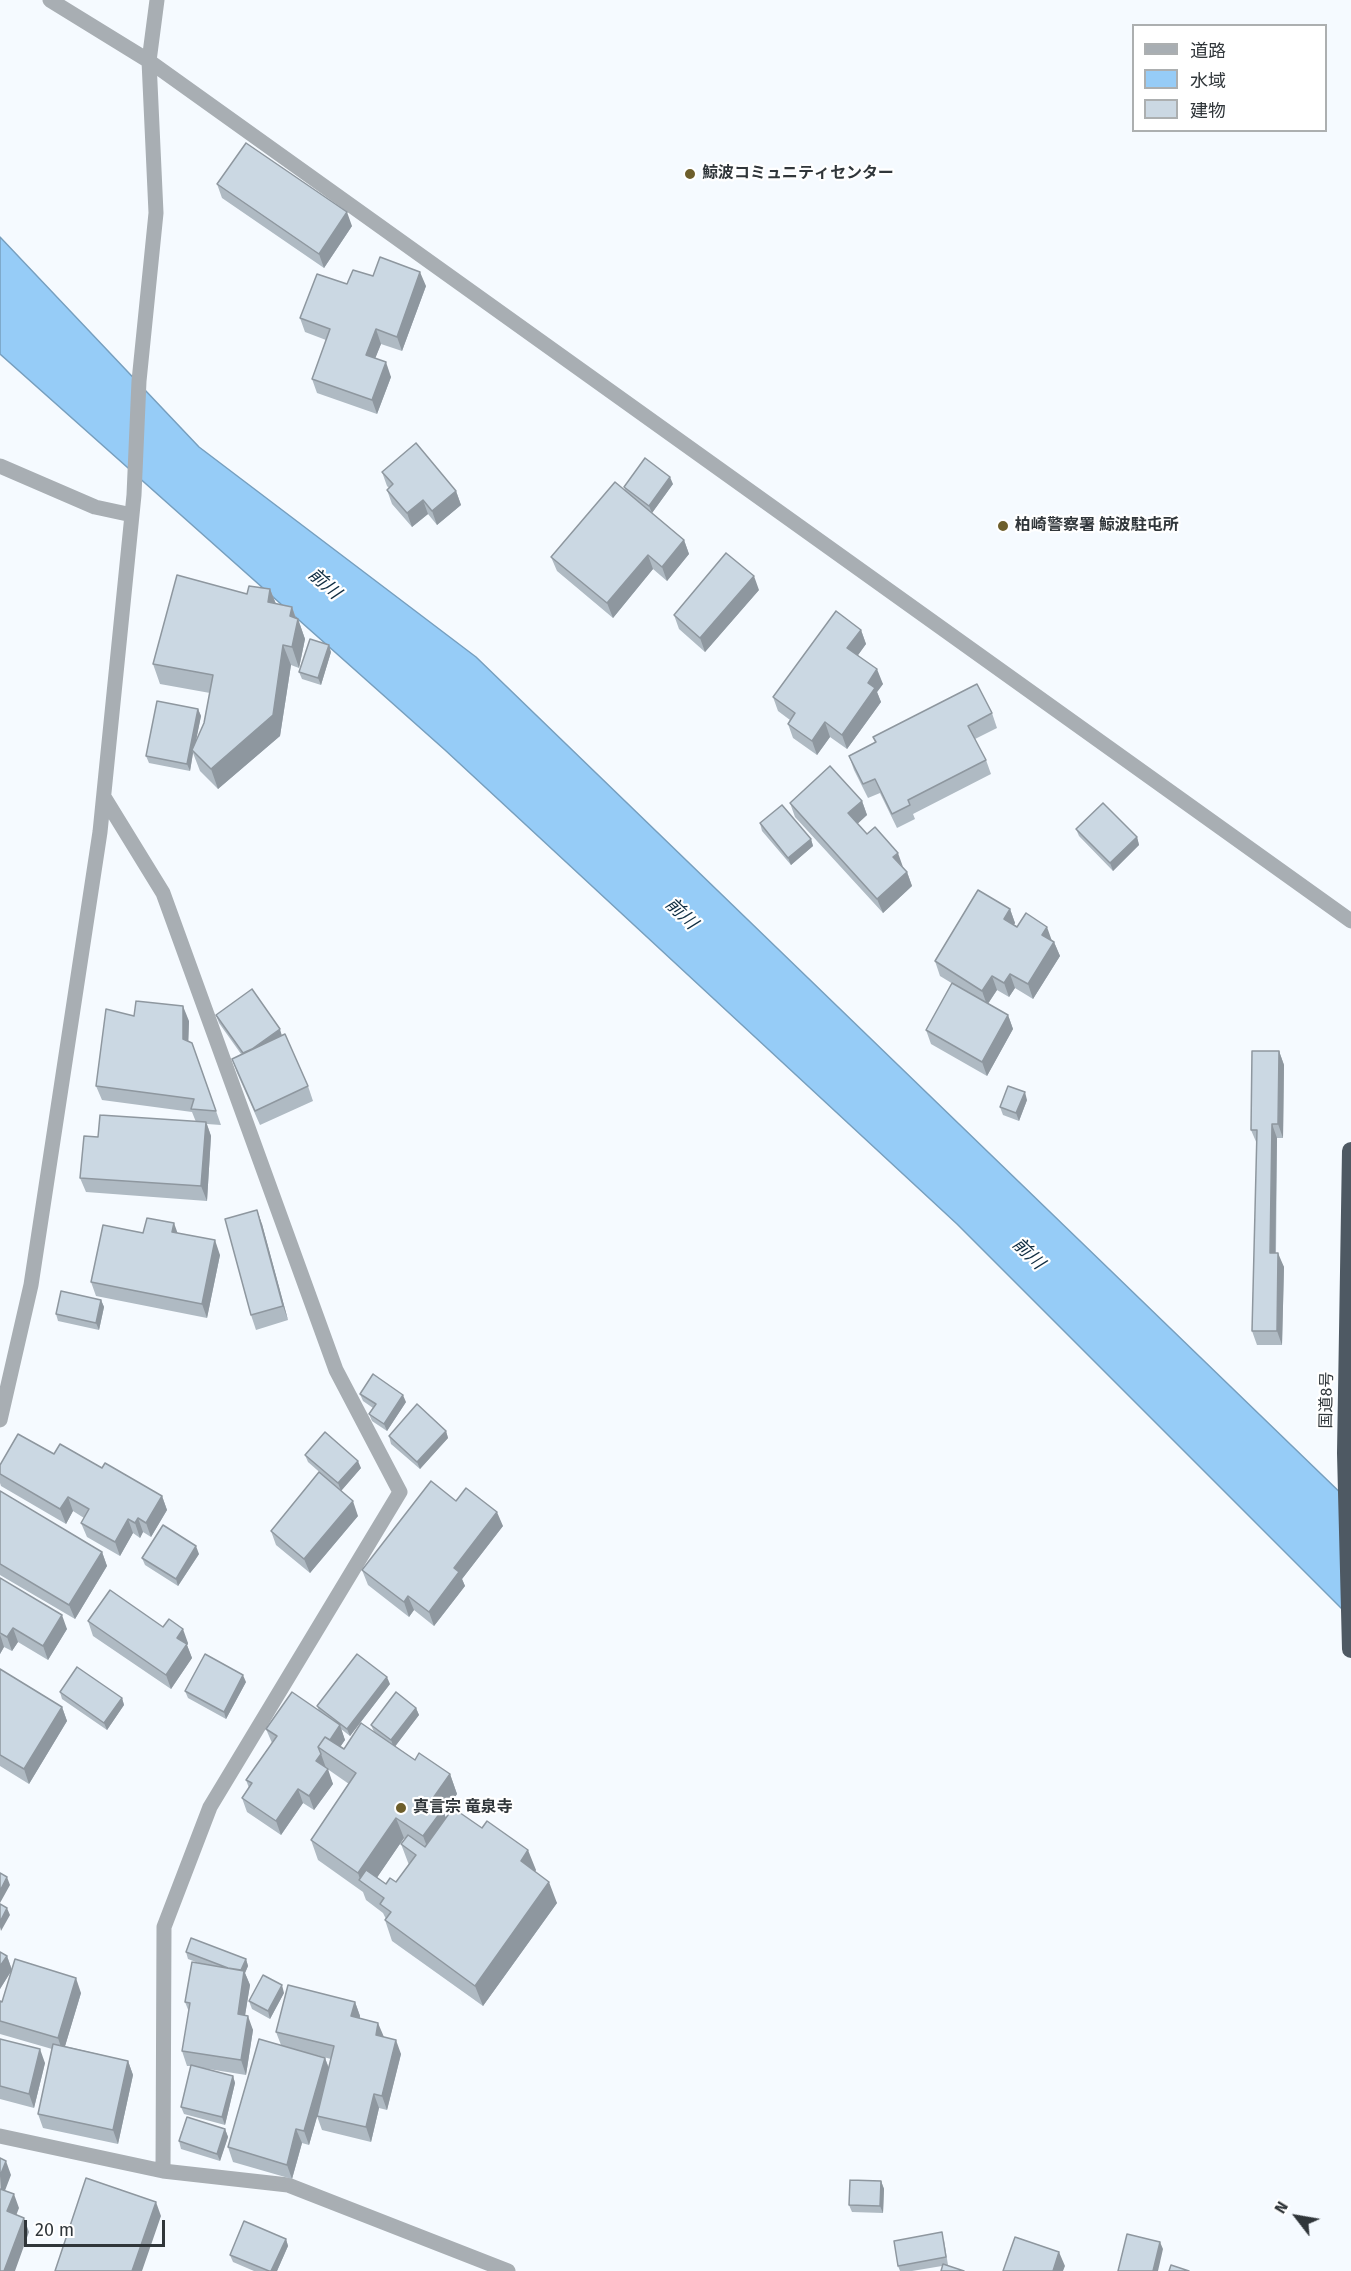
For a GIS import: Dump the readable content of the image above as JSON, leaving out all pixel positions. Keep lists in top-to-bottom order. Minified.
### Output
{"streets":{"highway":["国道8号"]},"water":["前川"],"places":["鯨波コミュニティセンター","柏崎警察署 鯨波駐屯所","真言宗 竜泉寺"],"legend":["道路","水域","建物"],"scale_bar":"20 m","north":"top left"}
